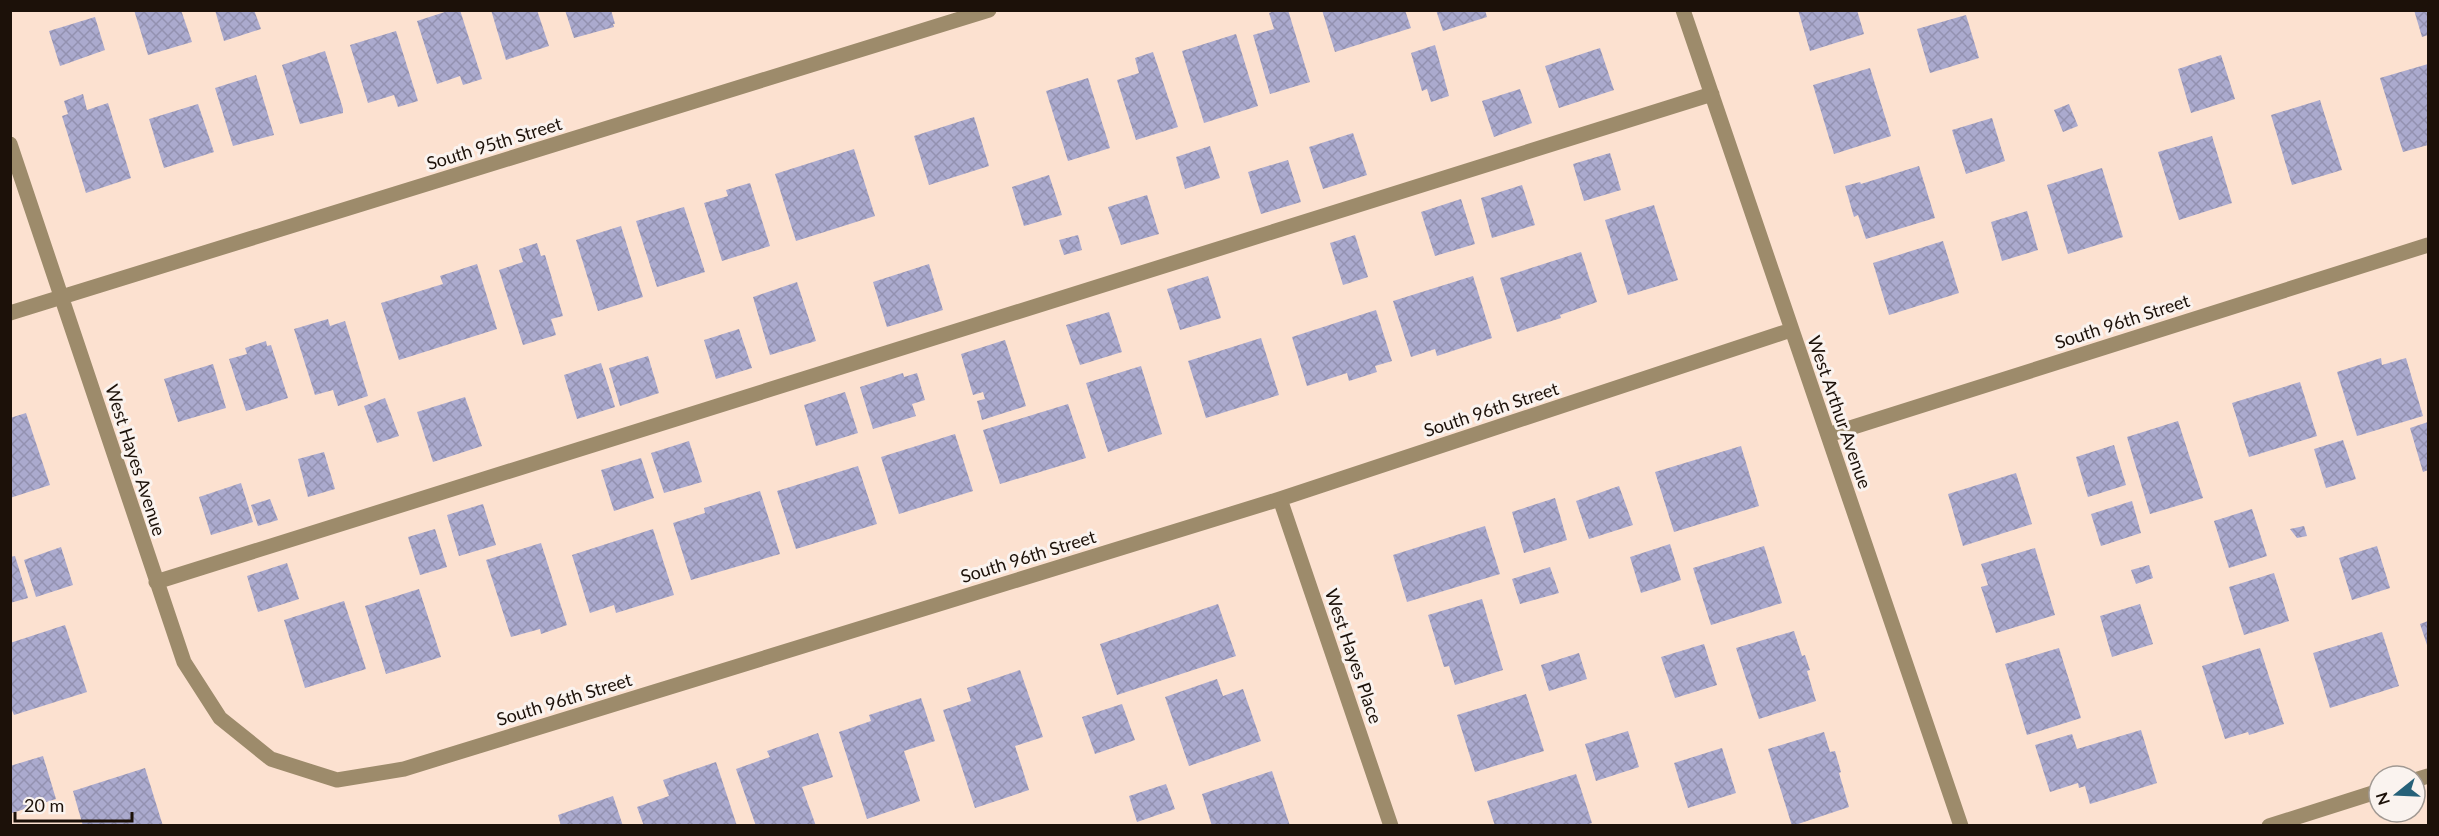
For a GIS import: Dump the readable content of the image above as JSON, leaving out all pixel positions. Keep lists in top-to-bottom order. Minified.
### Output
{"streets":{"street":["South 95th Street","South 96th Street","West Arthur Avenue","West Hayes Avenue","West Hayes Place"]},"crossings":[["South 95th Street","West Hayes Avenue"],["South 96th Street","West Arthur Avenue"],["South 96th Street","West Hayes Avenue"],["South 96th Street","West Hayes Place"]],"scale_bar":"20 m","north":"left"}
